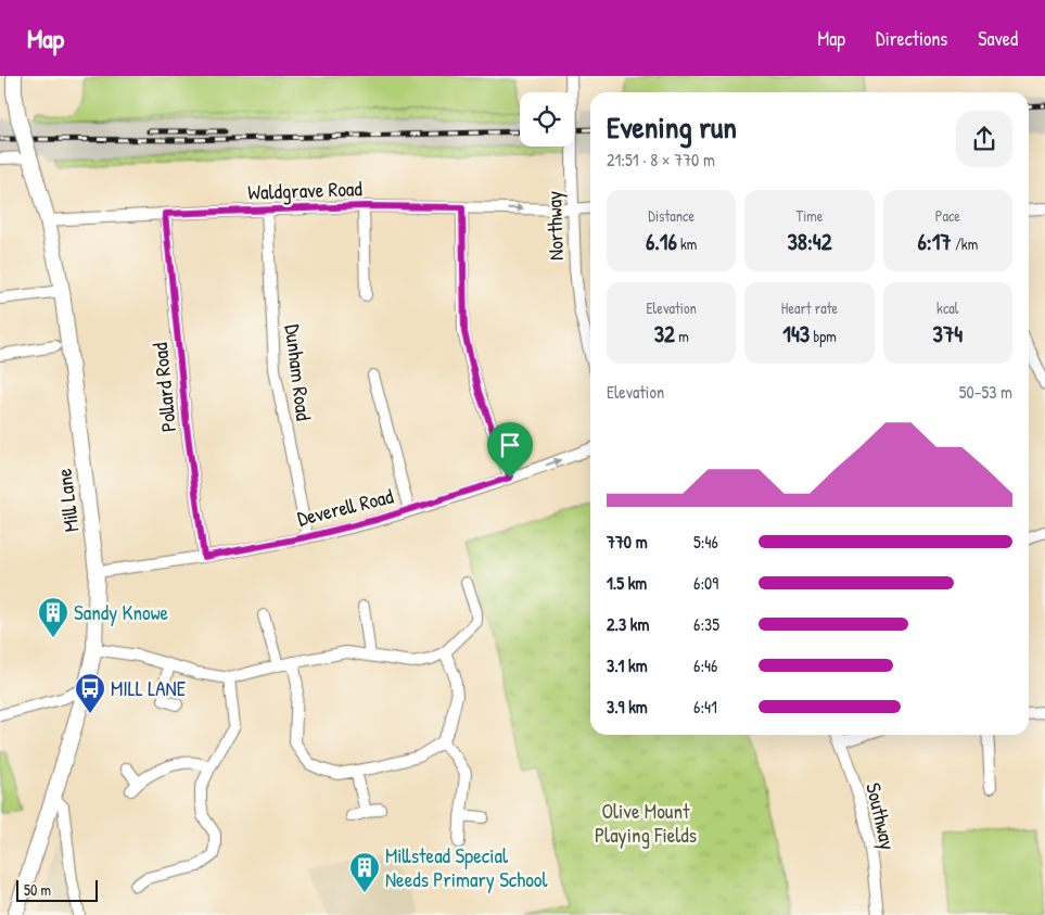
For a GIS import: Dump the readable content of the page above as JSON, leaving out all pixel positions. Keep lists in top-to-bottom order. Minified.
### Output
{"streets":{"street":["Waldgrave Road","Northway","Dunham Road","Pollard Road","Mill Lane","Deverell Road","Southway"]},"crossings":[["Waldgrave Road","Northway"],["Waldgrave Road","Dunham Road"],["Waldgrave Road","Pollard Road"],["Waldgrave Road","Mill Lane"],["Dunham Road","Deverell Road"],["Pollard Road","Deverell Road"],["Mill Lane","Deverell Road"]],"parks":["Olive Mount Playing Fields"],"places":{"building":["Sandy Knowe","Millstead Special Needs Primary School"],"bus stop":["MILL LANE"]},"scale_bar":"50 m","page":{"header":"Map","nav":["Map","Directions","Saved"],"heading":["Evening run","21:51 · 8 × 770 m"],"stats":[["Distance","6.16 km"],["Time","38:42"],["Pace","6:17 /km"],["Elevation","32 m"],["Heart rate","143 bpm"],["kcal","374"]],"chart":["Elevation","50–53 m"],"list":[{"name":"770 m","note":"5:46"},{"name":"1.5 km","note":"6:09"},{"name":"2.3 km","note":"6:35"},{"name":"3.1 km","note":"6:46"},{"name":"3.9 km","note":"6:41"}],"scale":"50 m"}}
